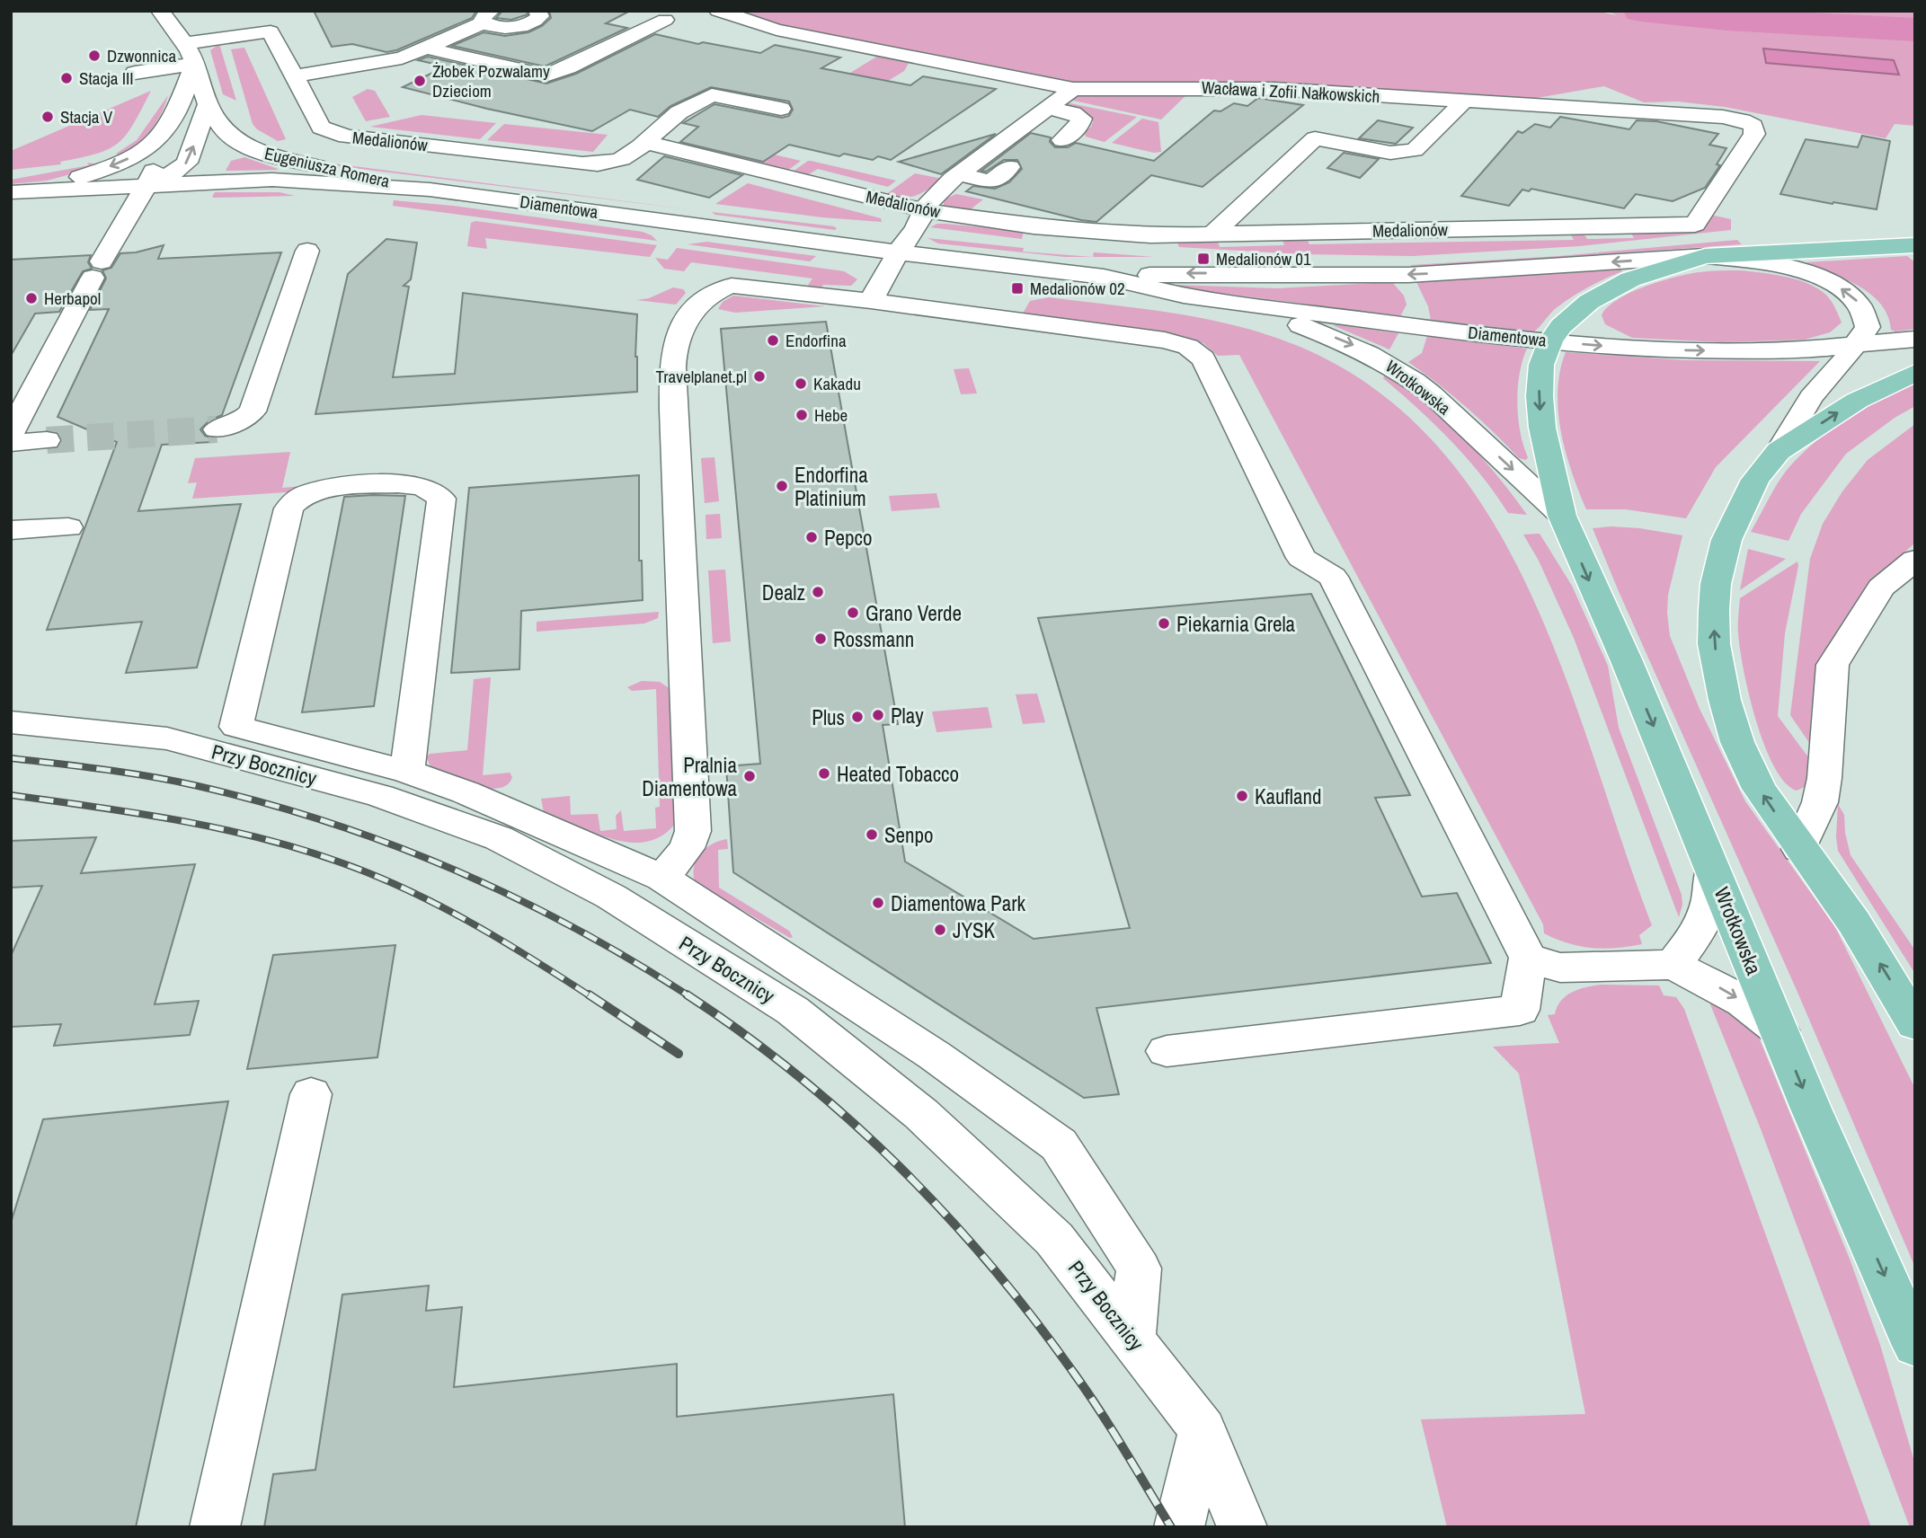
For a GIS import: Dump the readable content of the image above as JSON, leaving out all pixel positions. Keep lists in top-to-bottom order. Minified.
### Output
{"streets":{"main road":["Diamentowa","Wrotkowska"],"street":["Wacława i Zofii Nałkowskich","Medalionów","Eugeniusza Romera","Przy Bocznicy"]},"crossings":[["Wacława i Zofii Nałkowskich","Medalionów"],["Medalionów","Eugeniusza Romera"],["Eugeniusza Romera","Diamentowa"],["Diamentowa","Wrotkowska"]],"one_way":["Wrotkowska"],"places":{"other":["Dzwonnica","Stacja III","Żłobek Pozwalamy Dzieciom","Stacja V","Herbapol","Endorfina","Travelplanet.pl","Kakadu","Hebe","Endorfina Platinium","Pepco","Dealz","Grano Verde","Piekarnia Grela","Rossmann","Play","Plus","Heated Tobacco","Pralnia Diamentowa","Kaufland","Senpo","Diamentowa Park","JYSK"],"transit":["Medalionów 01","Medalionów 02"]}}
